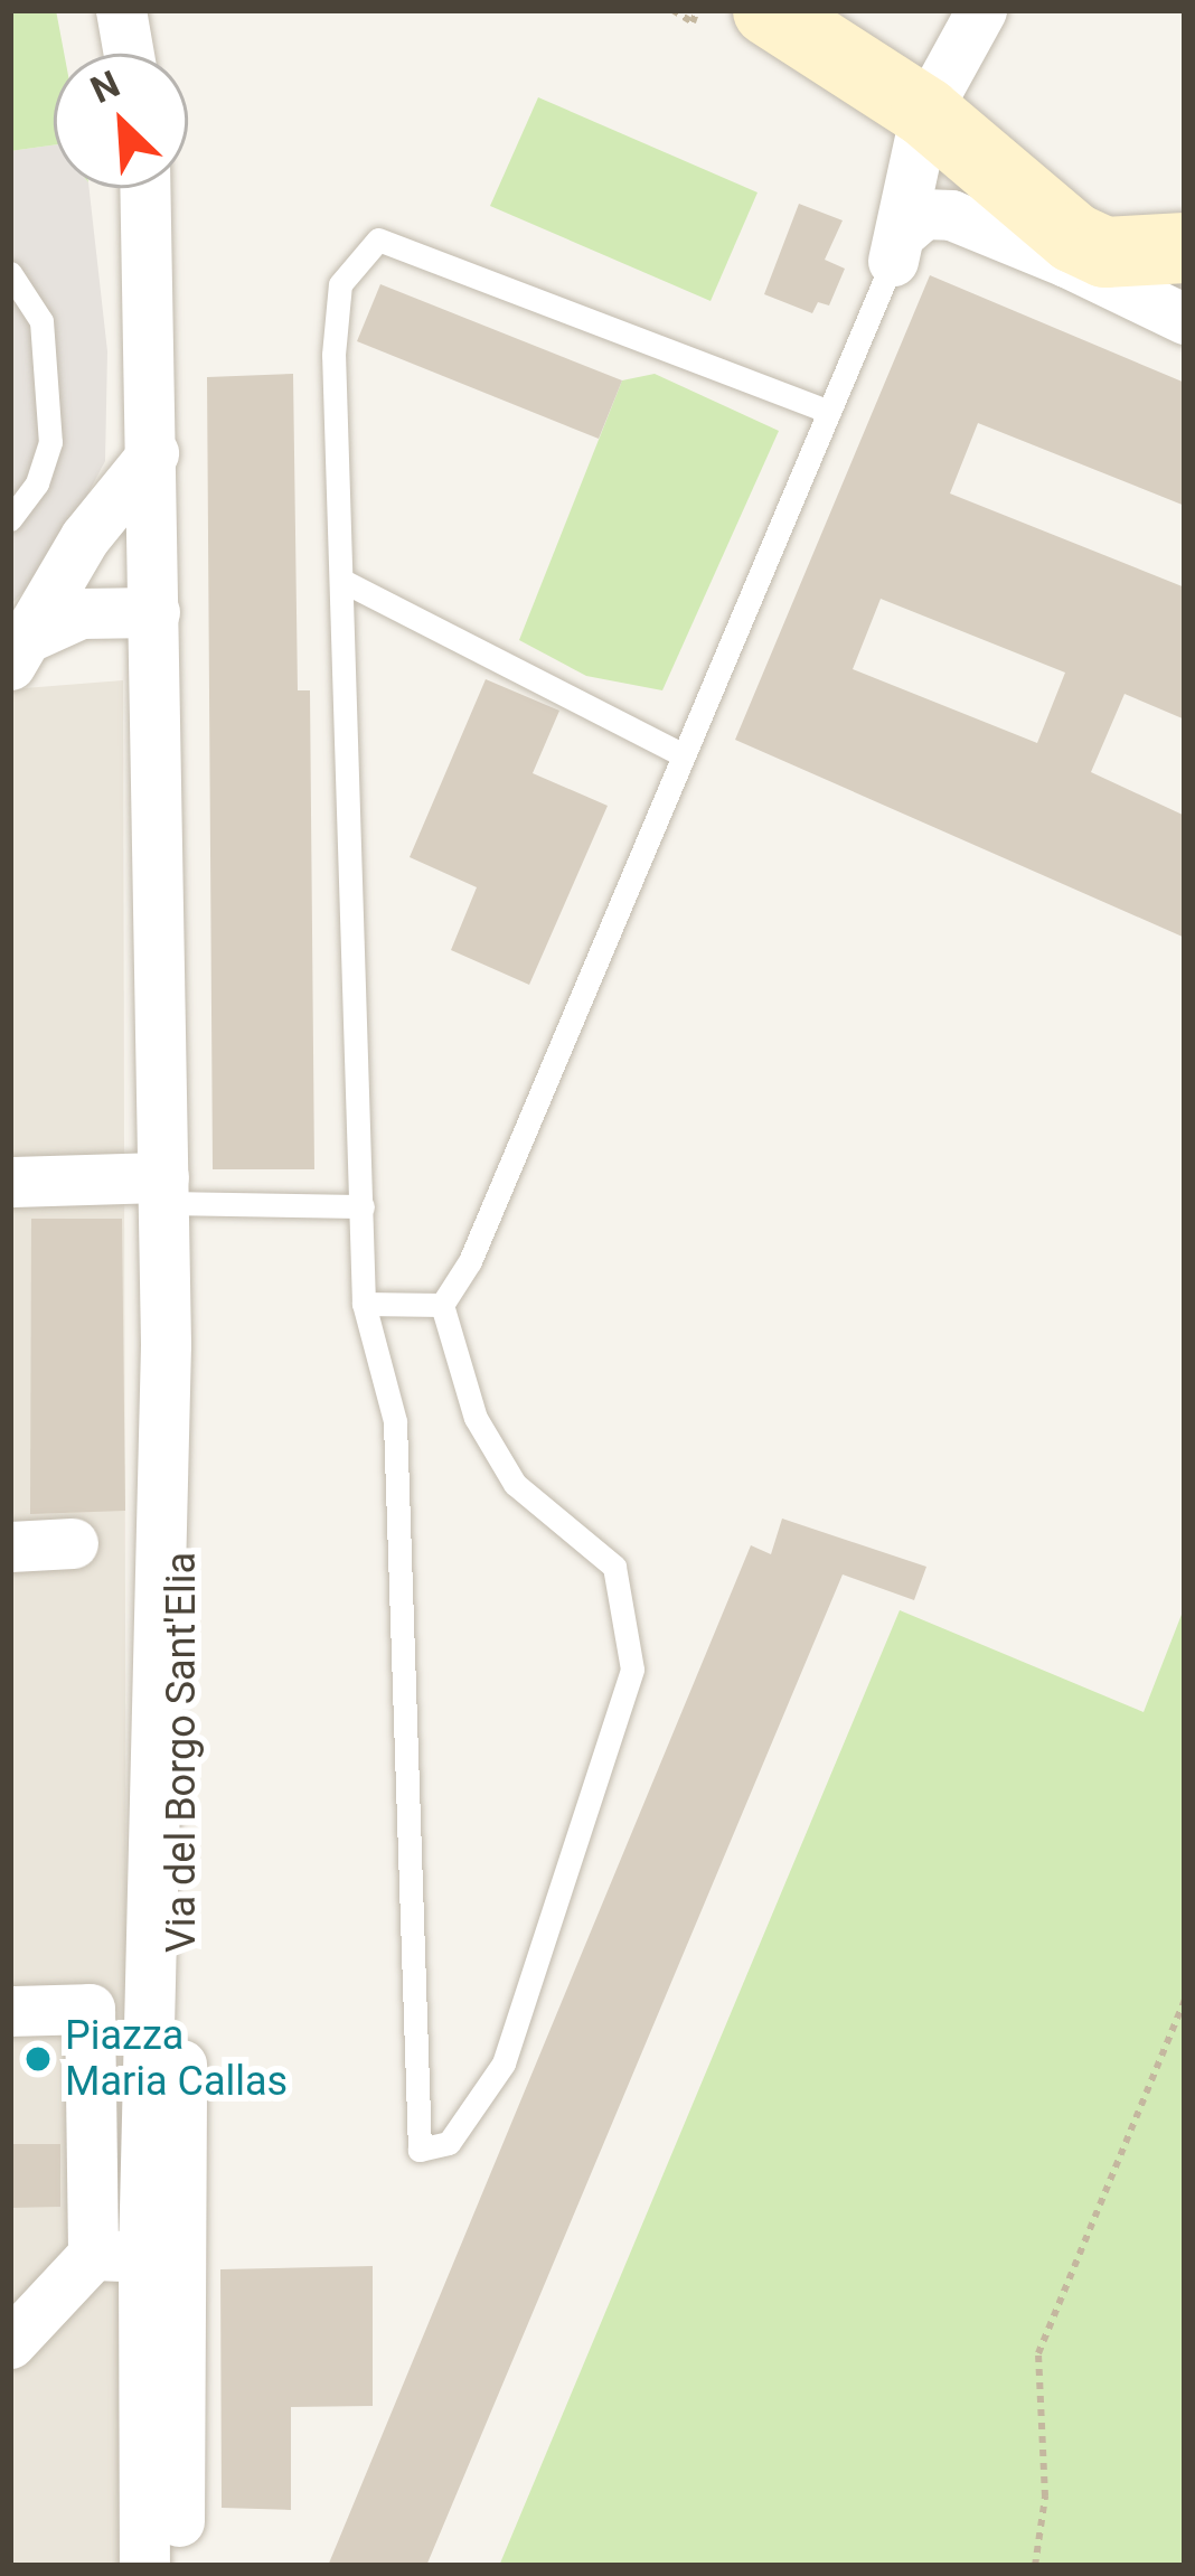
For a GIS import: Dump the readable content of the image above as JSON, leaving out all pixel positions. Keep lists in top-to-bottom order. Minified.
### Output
{"streets":{"street":["Via del Borgo Sant'Elia"]},"places":["Piazza Maria Callas"],"north":"top left"}
